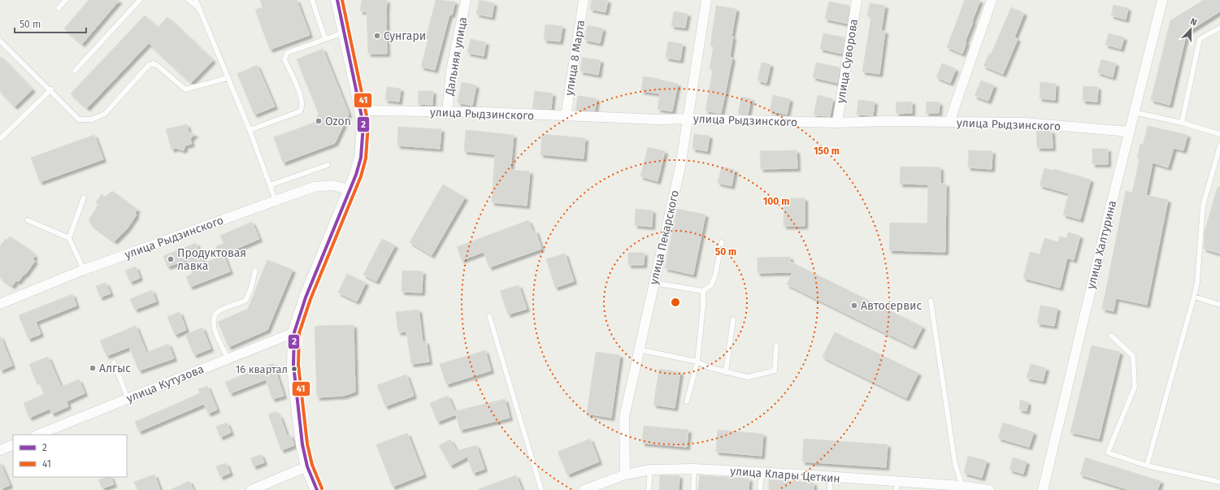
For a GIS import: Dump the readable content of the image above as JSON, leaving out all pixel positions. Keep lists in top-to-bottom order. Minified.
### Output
{"streets":{"street":["Дальняя улица","улица 8 Марта","улица Суворова","улица Рыдзинского","улица Пекарского","улица Халтурина","улица Кутузова","улица Клары Цеткин"]},"crossings":[["Дальняя улица","улица Рыдзинского"],["улица 8 Марта","улица Рыдзинского"],["улица Суворова","улица Рыдзинского"],["улица Рыдзинского","улица Пекарского"],["улица Рыдзинского","улица Халтурина"],["улица Пекарского","улица Клары Цеткин"]],"places":["Сунгари","Ozon","Продуктовая лавка","Автосервис","Алгыс","16 квартал"],"lines":["transit line 2","transit line 41"],"legend":["2","41"],"scale_bar":"50 m","north":"top","rings":["150 m","100 m","50 m"]}
